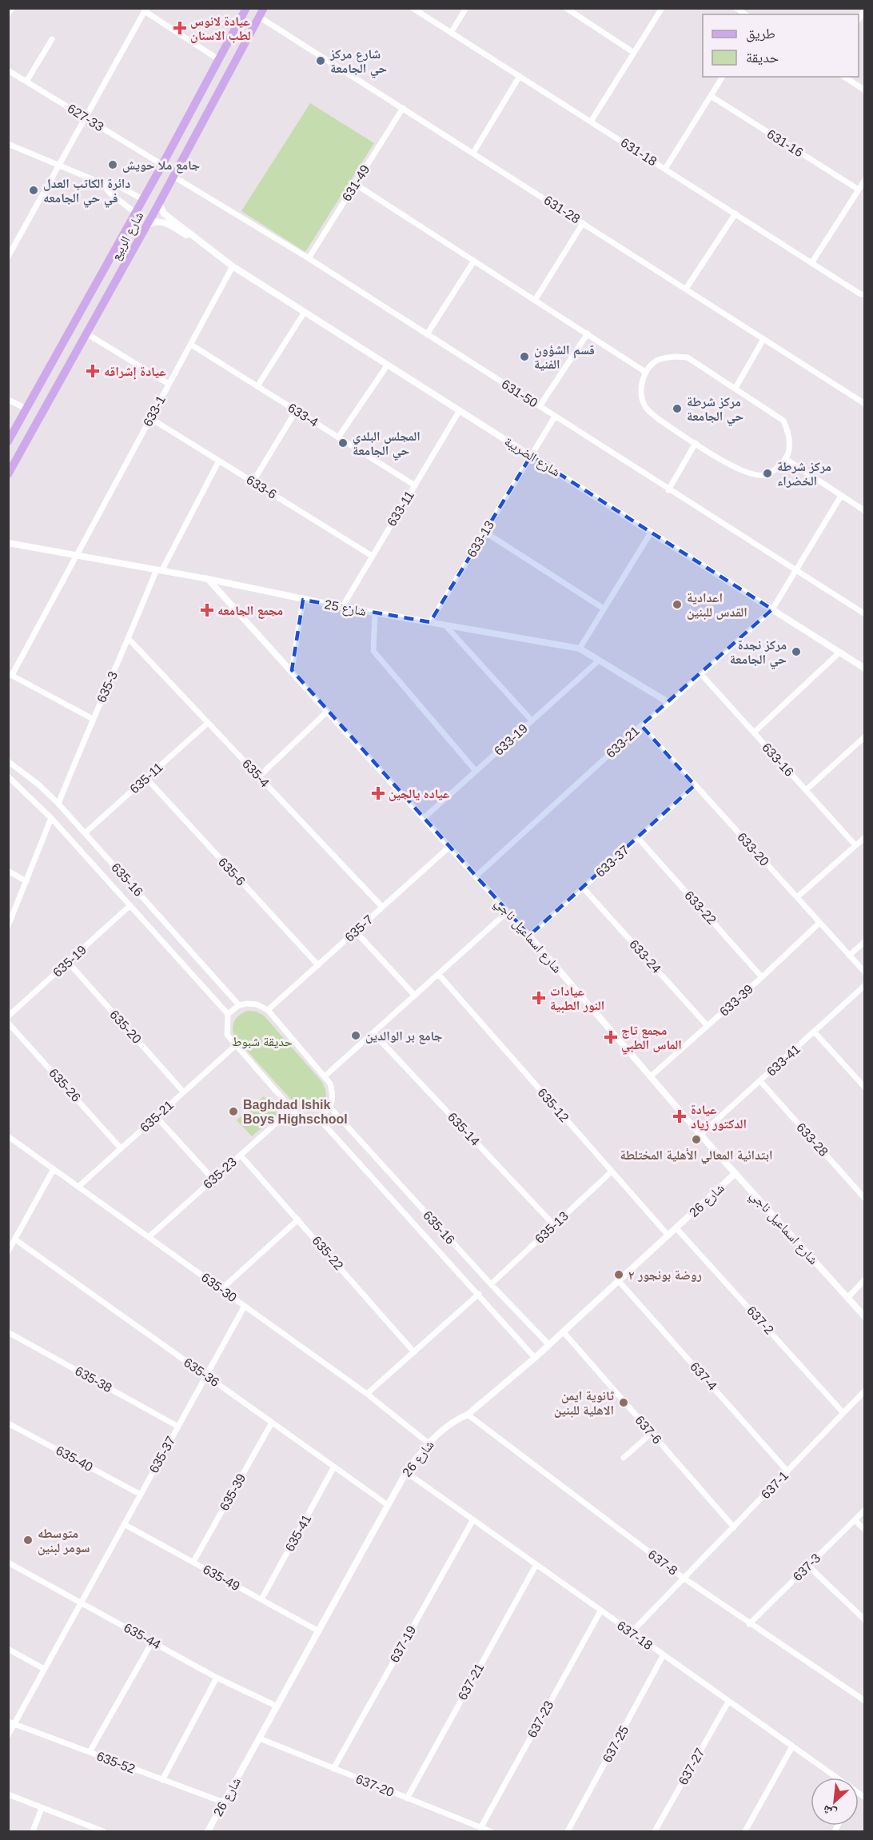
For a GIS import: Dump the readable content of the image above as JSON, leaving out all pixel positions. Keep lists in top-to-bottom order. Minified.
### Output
{"streets":{"main road":["شارع الربيع"],"street":["627-33","631-16","631-18","631-49","631-28","631-50","633-1","633-4","شارع الضريبة","633-6","633-11","633-13","شارع 25","635-3","633-19","633-21","633-16","635-4","635-11","633-20","633-37","635-6","635-16","633-22","635-7","شارع اسماعيل ناجي","633-24","635-19","633-39","635-20","633-41","635-26","635-12","635-21","635-14","633-28","635-23","شارع 26","635-13","635-22","635-30","637-2","635-36","637-4","635-38","637-6","635-37","635-40","637-1","635-39","635-41","637-8","637-3","635-49","637-18","635-44","637-19","637-21","637-23","637-25","635-52","637-27","637-20"]},"crossings":[["627-33","شارع الربيع"],["631-49","631-28"],["631-49","631-50"],["631-28","شارع الربيع"],["شارع الربيع","631-50"],["شارع الربيع","شارع الضريبة"],["631-50","633-13"],["631-50","633-21"],["633-1","633-4"],["633-1","شارع الضريبة"],["633-1","633-6"],["633-1","شارع 25"],["633-4","633-11"],["شارع الضريبة","633-11"],["شارع الضريبة","633-13"],["شارع الضريبة","633-21"],["633-6","633-11"],["633-6","635-3"],["633-11","شارع 25"],["633-13","شارع 25"],["شارع 25","635-3"],["شارع 25","633-19"],["شارع 25","633-21"],["شارع 25","شارع اسماعيل ناجي"],["635-3","635-4"],["635-3","635-16"],["633-19","شارع اسماعيل ناجي"],["633-21","633-16"],["633-21","633-20"],["633-21","شارع اسماعيل ناجي"],["635-4","635-11"],["635-4","635-7"],["635-11","635-6"],["635-11","635-16"],["633-20","633-37"],["633-20","633-39"],["633-37","633-22"],["633-37","شارع اسماعيل ناجي"],["633-37","633-24"],["635-6","635-7"],["635-16","635-19"],["635-16","شارع 26"],["635-16","635-13"],["633-22","633-39"],["635-7","شارع اسماعيل ناجي"],["شارع اسماعيل ناجي","633-39"],["شارع اسماعيل ناجي","633-41"],["شارع اسماعيل ناجي","شارع 26"],["633-24","633-39"],["635-19","635-20"],["635-20","635-21"],["633-41","633-28"],["635-26","635-21"],["635-12","شارع 26"],["635-12","635-13"],["635-21","635-30"],["635-14","635-13"],["635-23","635-22"],["635-23","635-30"],["شارع 26","635-30"],["شارع 26","637-2"],["شارع 26","635-36"],["شارع 26","637-4"],["شارع 26","637-6"],["شارع 26","637-8"],["شارع 26","635-49"],["شارع 26","637-18"],["شارع 26","635-44"],["شارع 26","635-52"],["شارع 26","637-20"],["635-30","635-37"],["637-2","637-1"],["635-36","635-37"],["635-36","635-39"],["635-36","635-41"],["637-4","637-1"],["635-38","635-37"],["637-6","637-1"],["635-37","635-40"],["635-37","635-49"],["635-37","635-44"],["635-37","635-52"],["637-1","637-8"],["637-1","637-18"],["635-39","635-49"],["635-41","635-49"],["637-8","637-3"],["637-18","637-19"],["637-18","637-21"],["637-18","637-23"],["637-18","637-25"],["637-18","637-27"],["637-19","637-20"],["637-21","637-20"],["637-23","637-20"]],"parks":["حديقة شبوط"],"places":{"health":["عيادة لانوس لطب الاسنان","عيادة إشراقه","مجمع الجامعه","عياده يالجين","عيادات النور الطبية","مجمع تاج الماس الطبي","عيادة الدكتور زياد"],"other":["شارع مركز حي الجامعة","جامع ملا حويش","دائرة الكاتب العدل في حي الجامعه","قسم الشؤون الفنية","مركز شرطة حي الجامعة","المجلس البلدي حي الجامعة","مركز شرطة الخضراء","اعدادية القدس للبنين","مركز نجدة حي الجامعة","جامع بر الوالدين","Baghdad Ishik Boys Highschool","ابتدائية المعالي الأهلية المختلطة","روضة بونجور ٢","ثانوية ايمن الاهلية للبنين","متوسطه سومر لبنين"]},"legend":["طريق","حديقة"],"north":"bottom left"}
